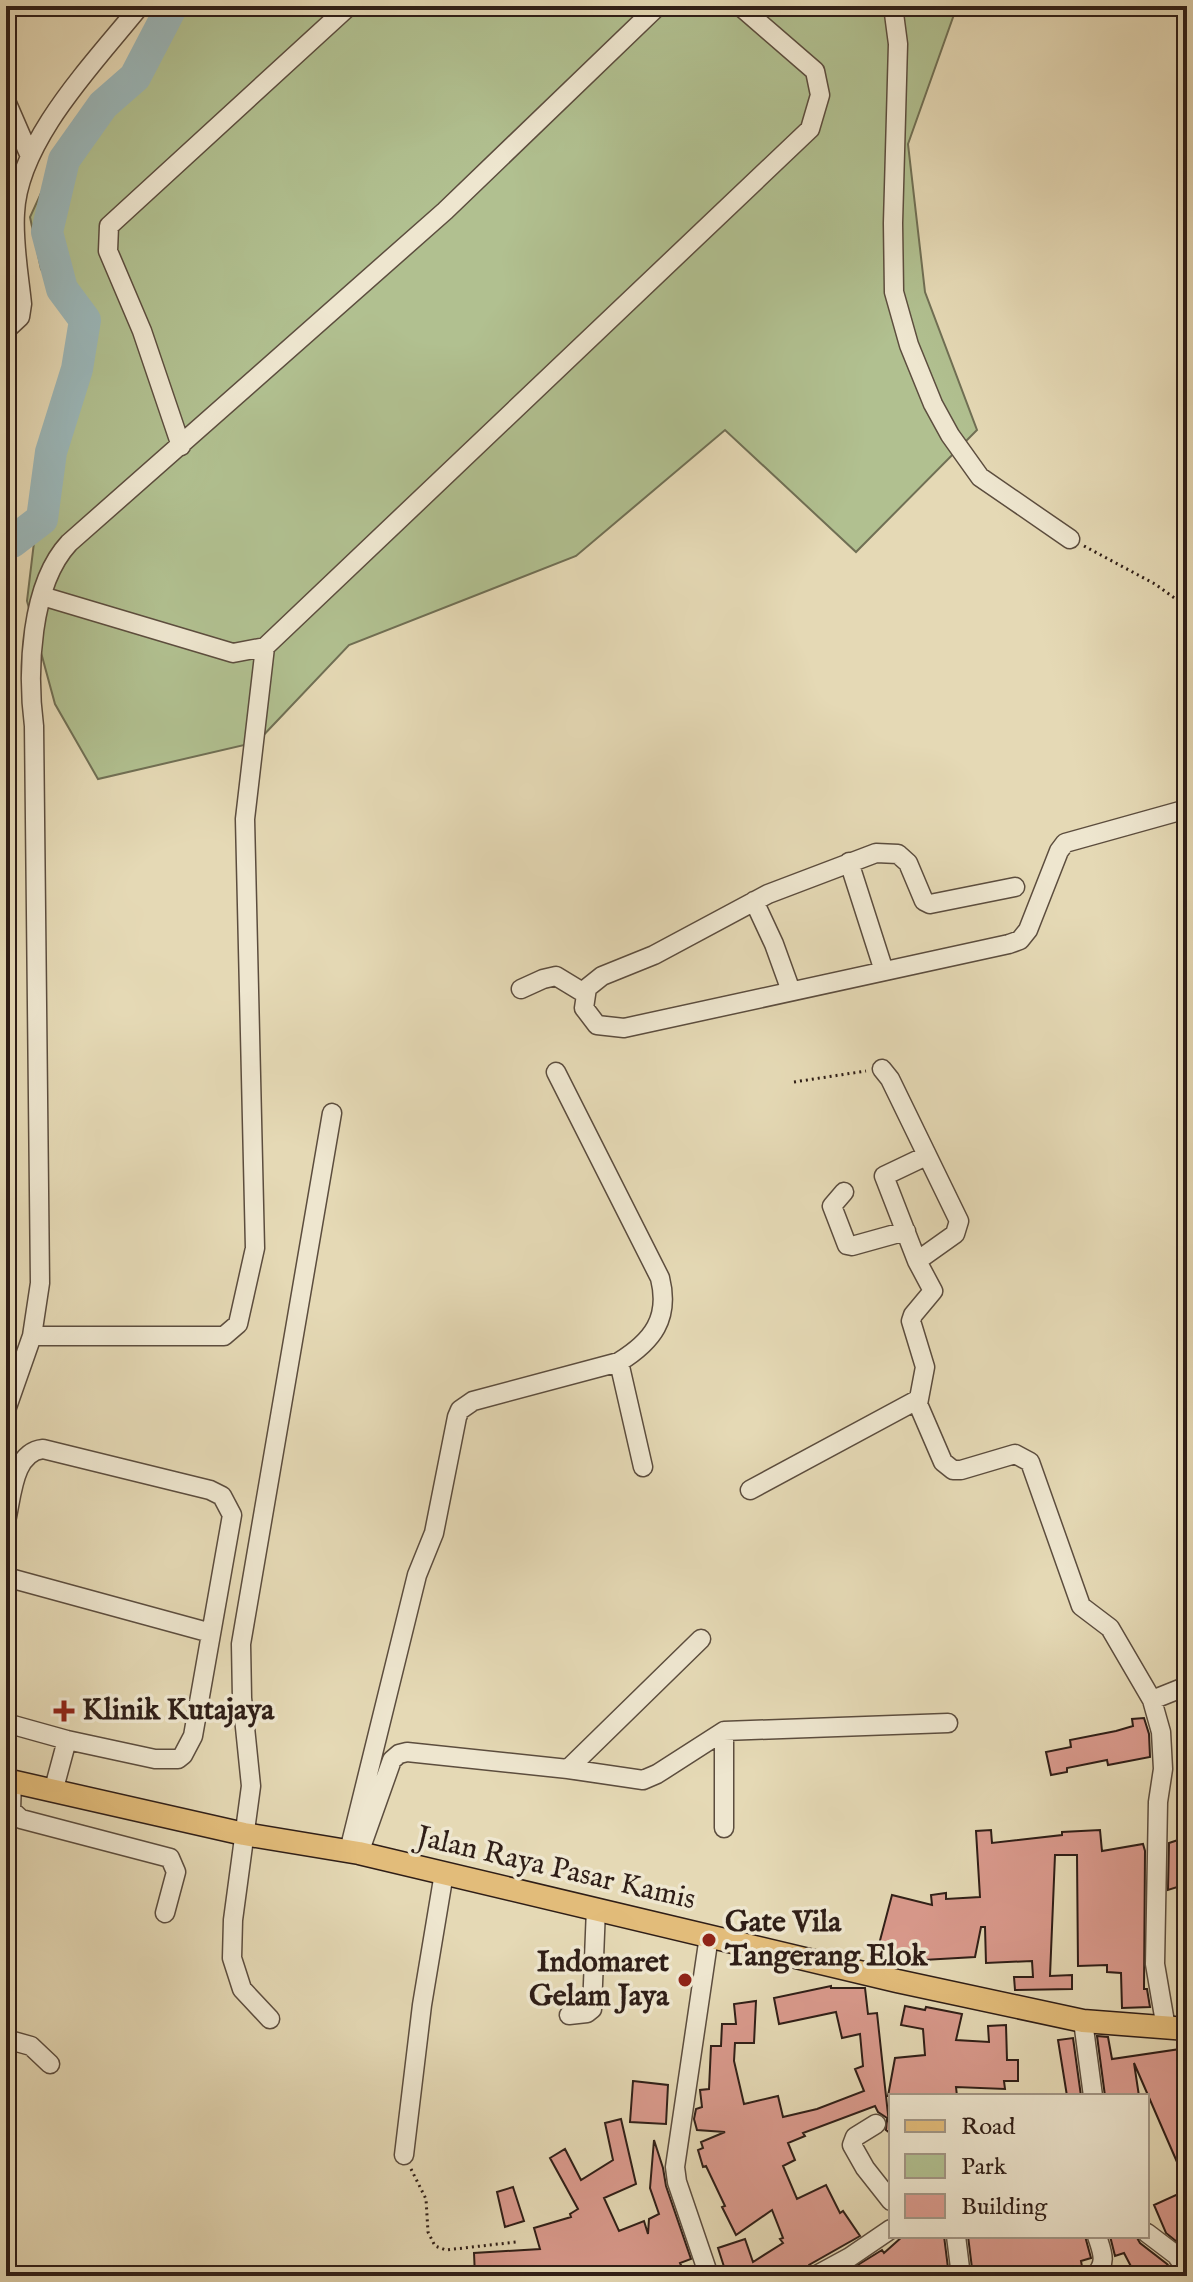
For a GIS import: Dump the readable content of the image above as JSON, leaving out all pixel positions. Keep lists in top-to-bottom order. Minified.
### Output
{"streets":{"main road":["Jalan Raya Pasar Kamis"]},"places":{"health":["Klinik Kutajaya"],"other":["Gate Vila Tangerang Elok","Indomaret Gelam Jaya"]},"legend":["Road","Park","Building"]}
